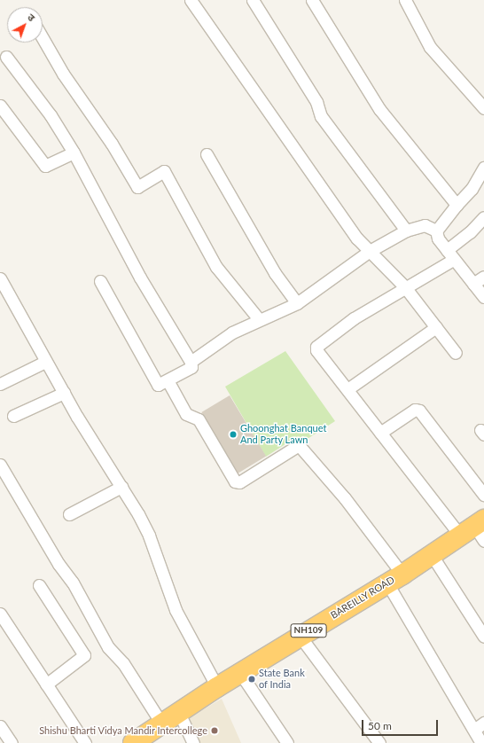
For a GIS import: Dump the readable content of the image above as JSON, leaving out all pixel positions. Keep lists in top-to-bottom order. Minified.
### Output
{"streets":{"highway":["BAREILLY ROAD","NH109"]},"places":["Ghoonghat Banquet And Party Lawn","State Bank of India","Shishu Bharti Vidya Mandir Intercollege"],"scale_bar":"50 m","north":"top right"}
